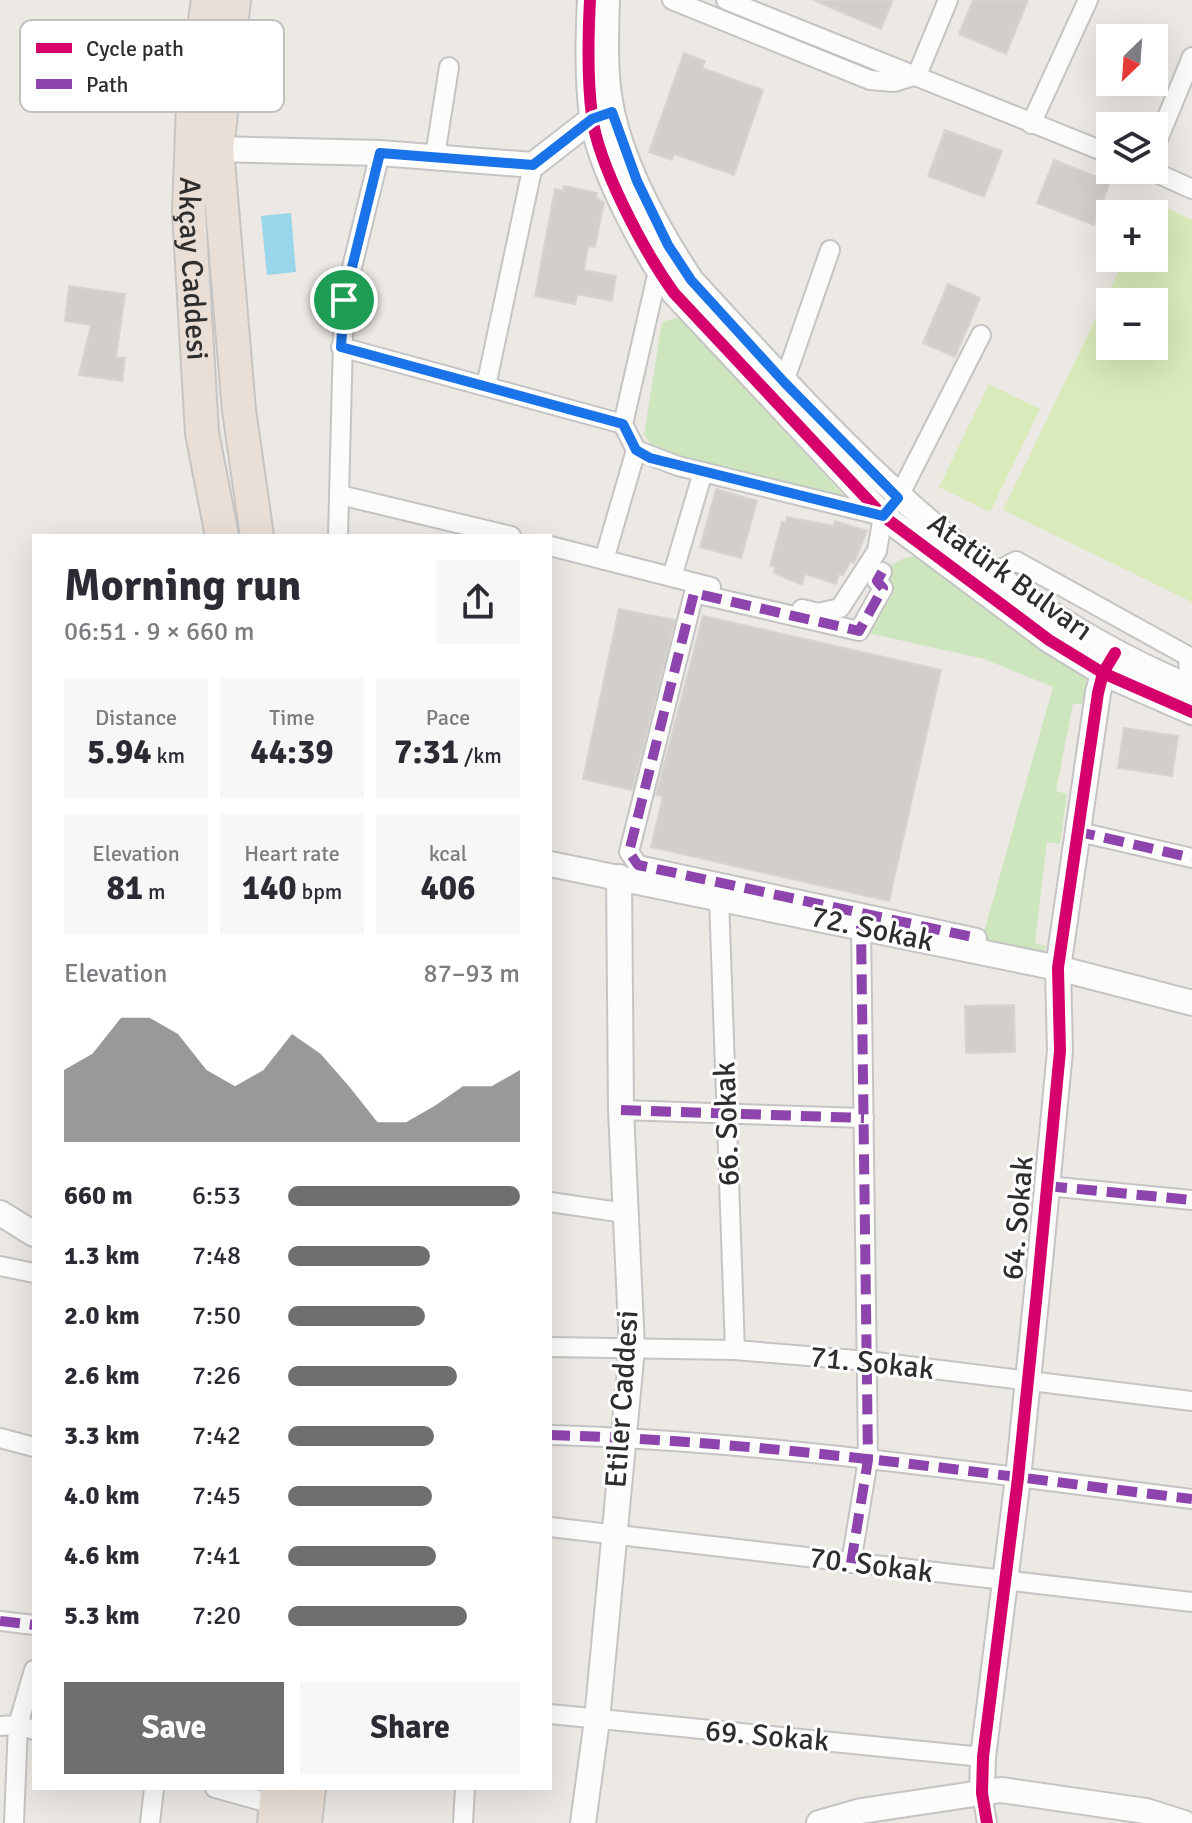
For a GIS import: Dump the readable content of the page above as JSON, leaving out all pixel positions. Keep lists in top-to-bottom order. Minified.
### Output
{"streets":{"highway":["Akçay Caddesi"],"street":["Atatürk Bulvarı","72. Sokak","66. Sokak","64. Sokak","71. Sokak","Etiler Caddesi","70. Sokak","69. Sokak"]},"crossings":[["Atatürk Bulvarı","64. Sokak"],["72. Sokak","66. Sokak"],["72. Sokak","64. Sokak"],["72. Sokak","Etiler Caddesi"],["66. Sokak","71. Sokak"],["64. Sokak","71. Sokak"],["64. Sokak","70. Sokak"],["64. Sokak","69. Sokak"],["71. Sokak","Etiler Caddesi"],["Etiler Caddesi","70. Sokak"],["Etiler Caddesi","69. Sokak"]],"legend":["Cycle path","Path"],"north":"bottom left","page":{"map_buttons":["+","−"],"heading":["Morning run","06:51 · 9 × 660 m"],"stats":[["Distance","5.94 km"],["Time","44:39"],["Pace","7:31 /km"],["Elevation","81 m"],["Heart rate","140 bpm"],["kcal","406"]],"chart":["Elevation","87–93 m"],"list":[{"name":"660 m","note":"6:53"},{"name":"1.3 km","note":"7:48"},{"name":"2.0 km","note":"7:50"},{"name":"2.6 km","note":"7:26"},{"name":"3.3 km","note":"7:42"},{"name":"4.0 km","note":"7:45"},{"name":"4.6 km","note":"7:41"},{"name":"5.3 km","note":"7:20"}],"buttons":["Save","Share"]}}
